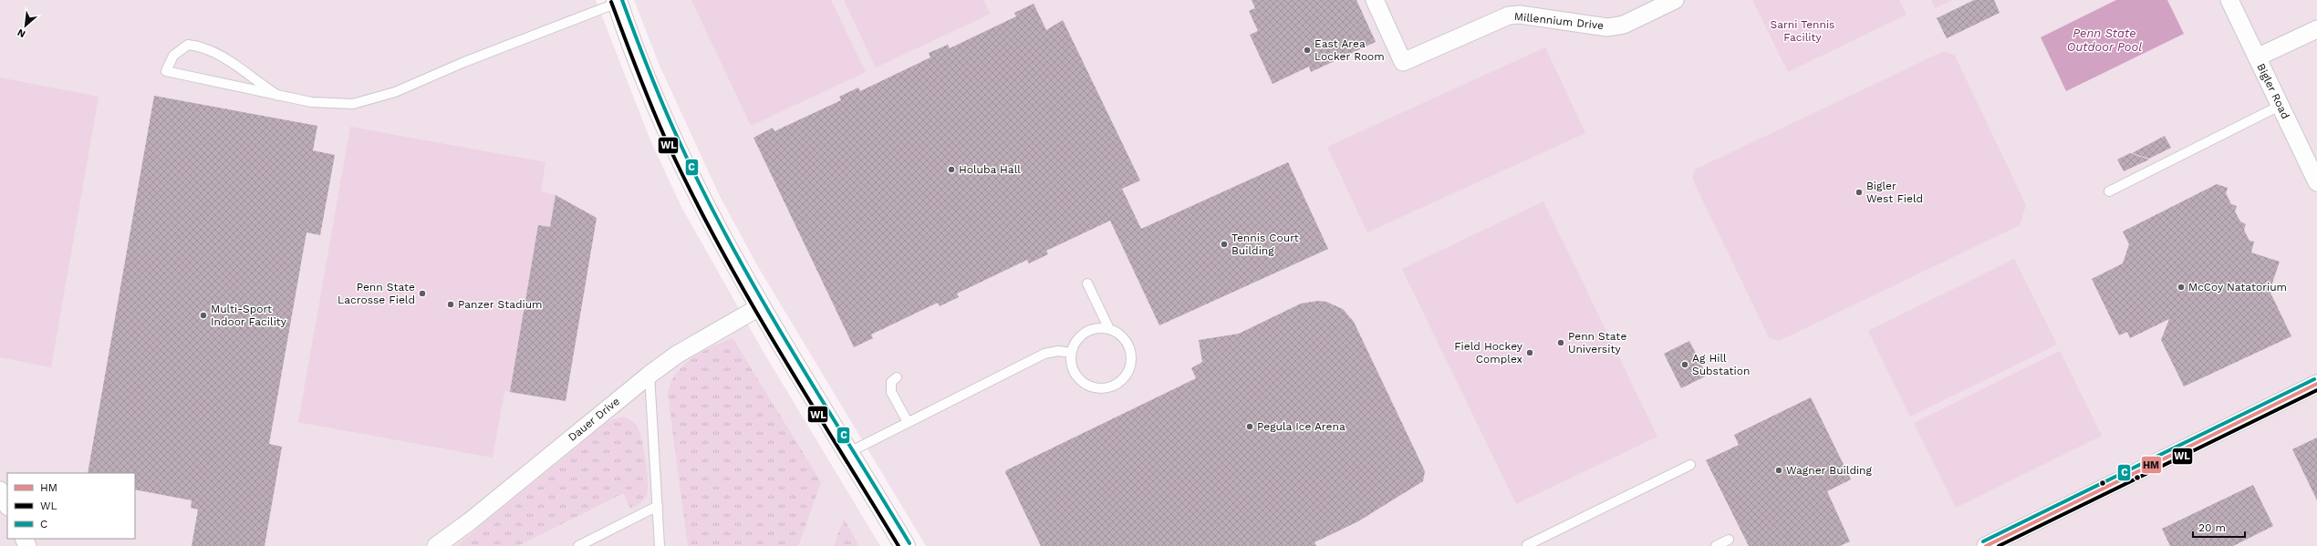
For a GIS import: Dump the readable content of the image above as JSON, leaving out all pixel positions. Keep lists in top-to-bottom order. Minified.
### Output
{"streets":{"street":["Millennium Drive","Bigler Road","Dauer Drive"]},"water":["Penn State Outdoor Pool"],"parks":["Sarni Tennis Facility"],"places":["East Area Locker Room","Holuba Hall","Bigler West Field","Tennis Court Building","McCoy Natatorium","Penn State Lacrosse Field","Panzer Stadium","Multi-Sport Indoor Facility","Penn State University","Field Hockey Complex","Ag Hill Substation","Pegula Ice Arena","Wagner Building"],"lines":["transit line C","transit line WL","transit line HM"],"legend":["HM","WL","C"],"scale_bar":"20 m","north":"bottom left"}
